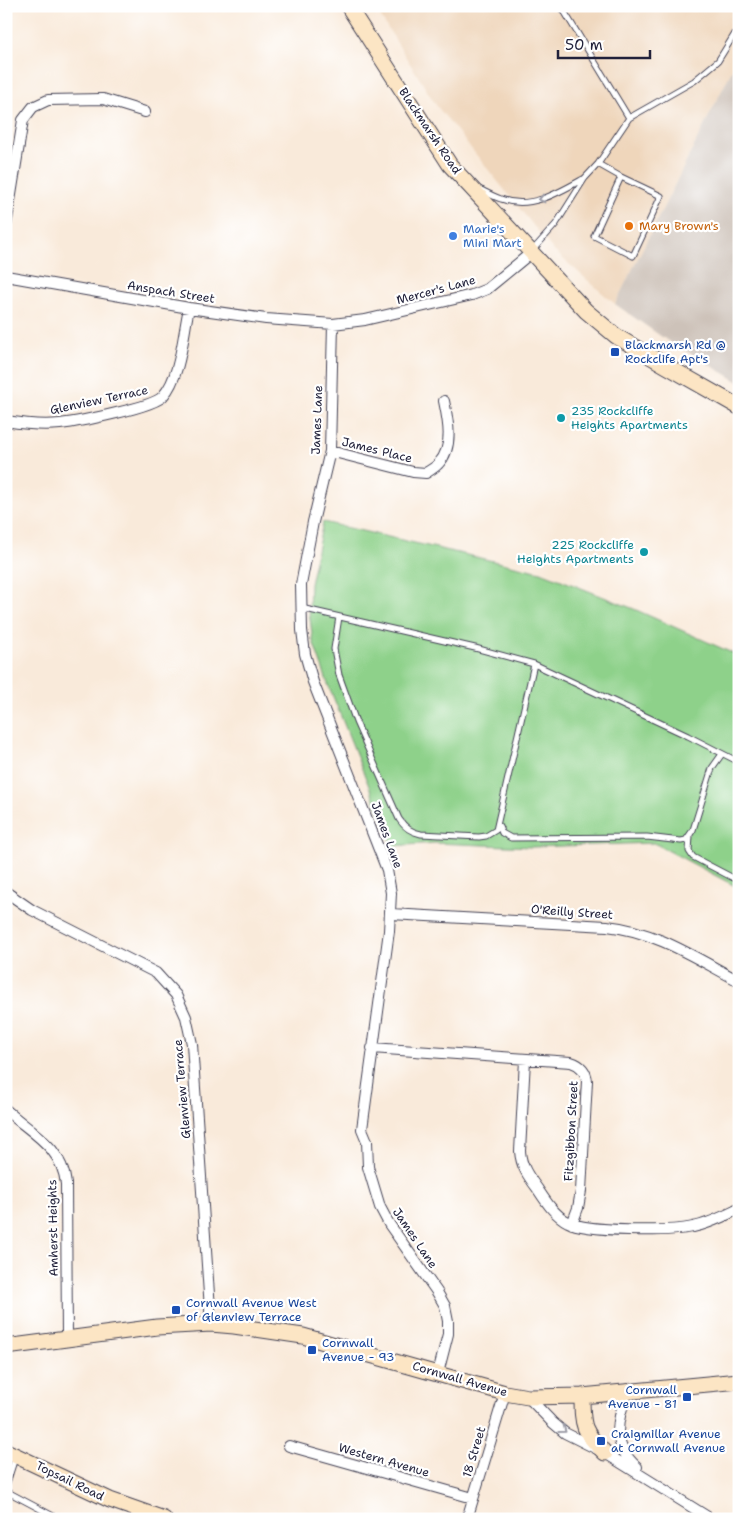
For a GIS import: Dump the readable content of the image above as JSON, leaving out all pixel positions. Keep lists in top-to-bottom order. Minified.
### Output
{"streets":{"main road":["Blackmarsh Road","Cornwall Avenue","Topsail Road"],"street":["Mercer's Lane","Anspach Street","Glenview Terrace","James Lane","James Place","O'Reilly Street","Fitzgibbon Street","Amherst Heights","18 Street","Western Avenue"]},"crossings":[["Blackmarsh Road","Mercer's Lane"],["Mercer's Lane","Anspach Street"],["Mercer's Lane","James Lane"],["Anspach Street","Glenview Terrace"],["Anspach Street","James Lane"],["Glenview Terrace","Cornwall Avenue"],["James Lane","James Place"],["James Lane","O'Reilly Street"],["James Lane","Fitzgibbon Street"],["James Lane","Cornwall Avenue"],["Amherst Heights","Cornwall Avenue"],["Cornwall Avenue","18 Street"],["18 Street","Western Avenue"]],"places":{"other":["Mary Brown's","Marie's Mini Mart","235 Rockcliffe Heights Apartments","225 Rockcliffe Heights Apartments"],"transit":["Blackmarsh Rd @ Rockclife Apt's","Cornwall Avenue West of Glenview Terrace","Cornwall Avenue - 93","Cornwall Avenue - 81","Craigmillar Avenue at Cornwall Avenue"]},"scale_bar":"50 m"}
